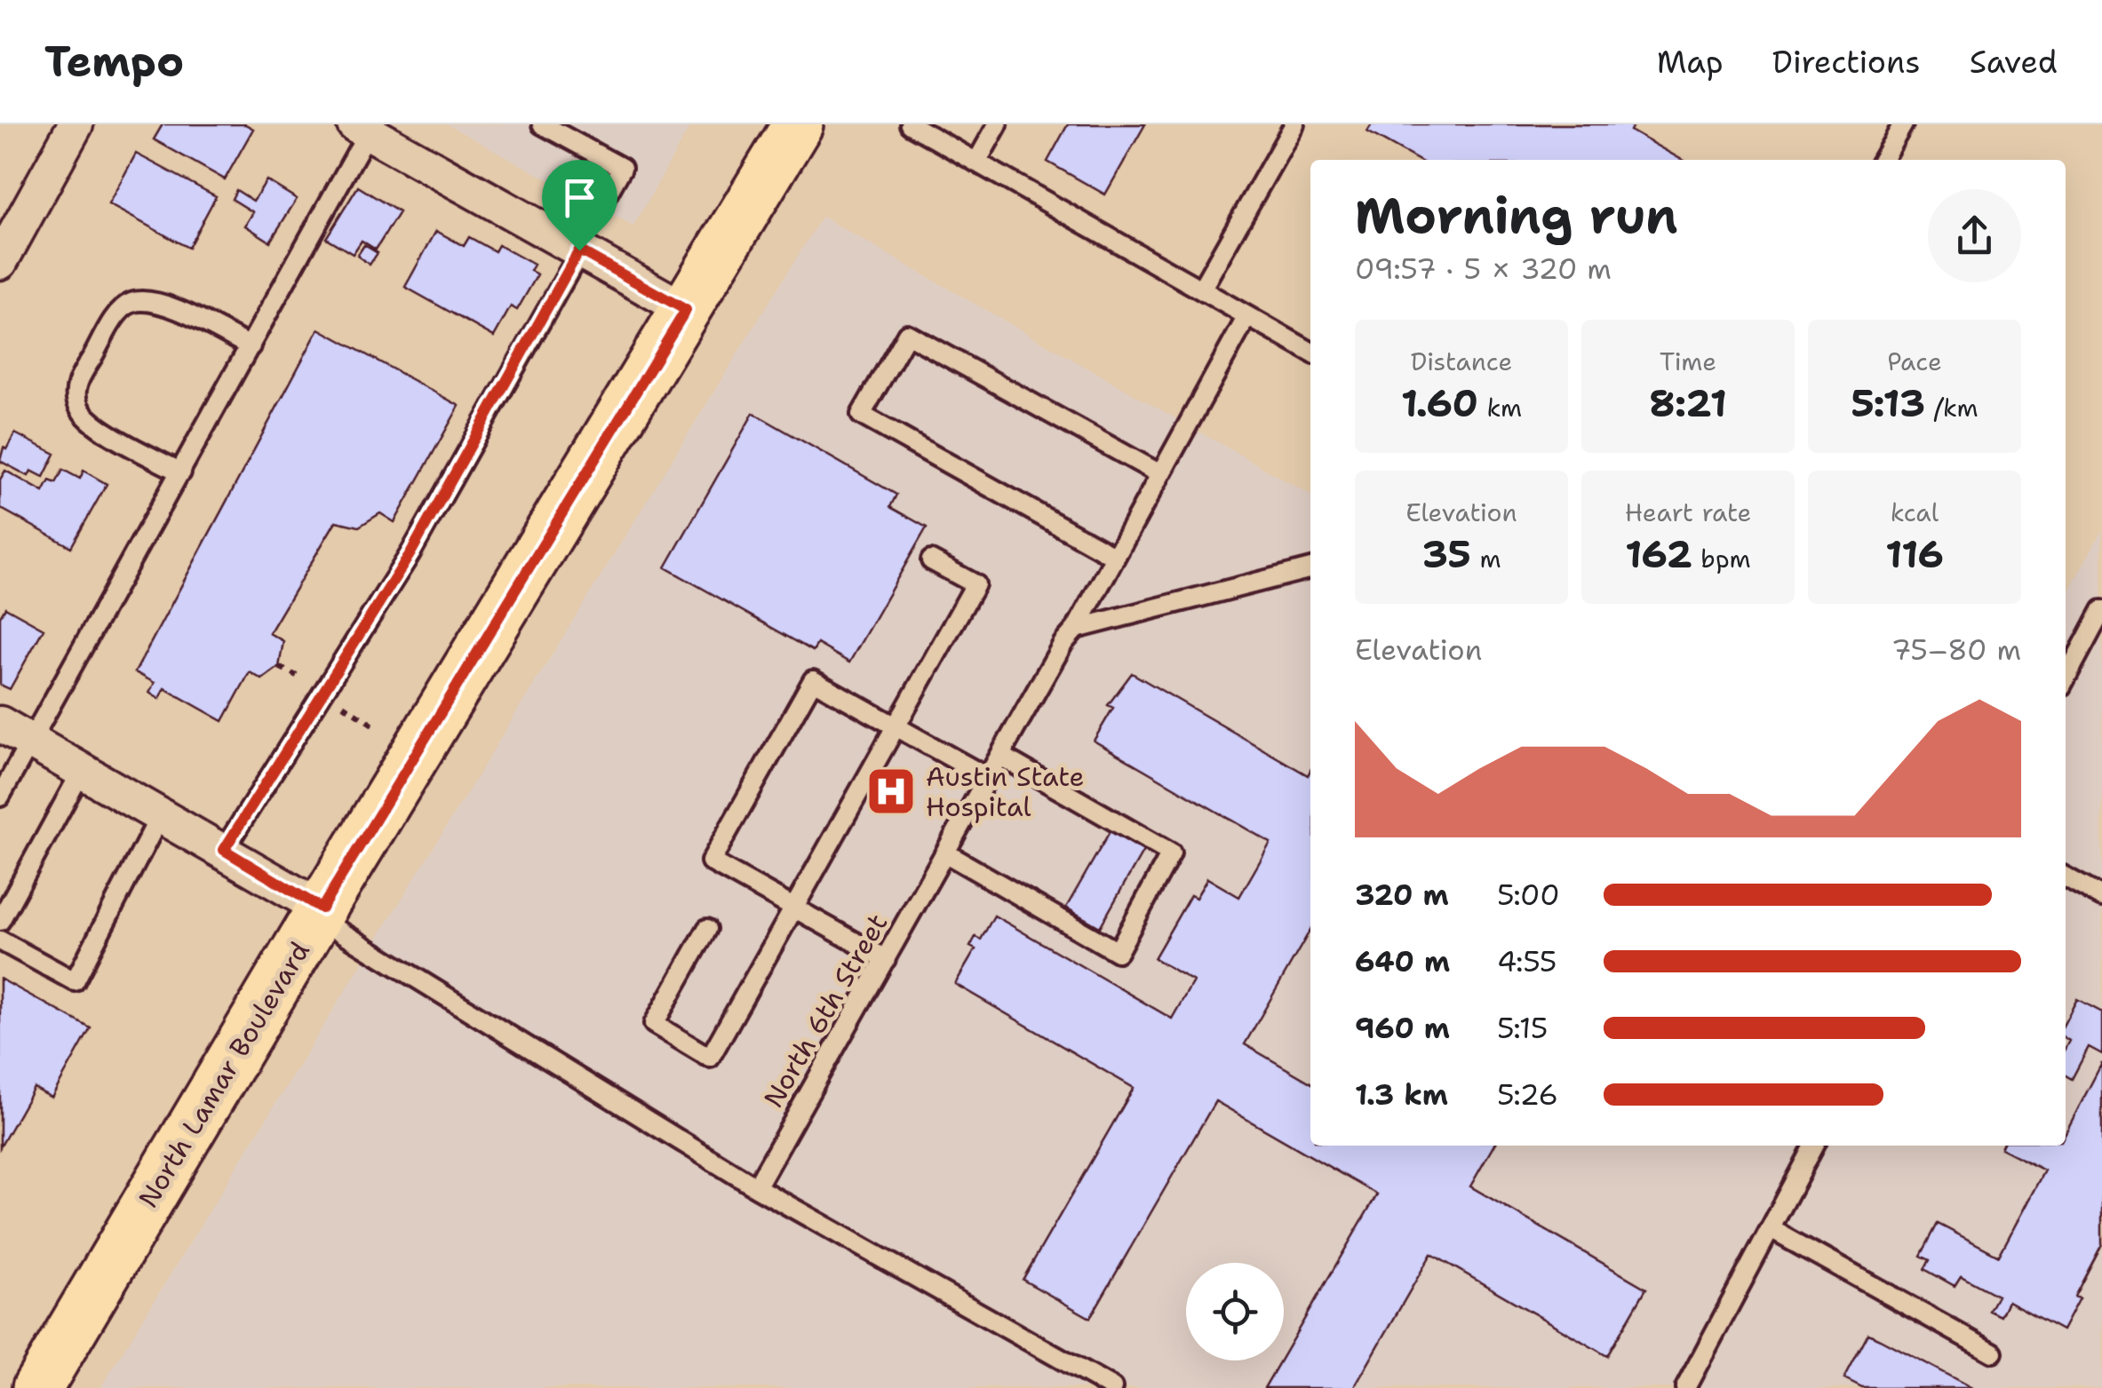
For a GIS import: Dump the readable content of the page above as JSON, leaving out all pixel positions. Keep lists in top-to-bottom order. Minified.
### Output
{"streets":{"main road":["North Lamar Boulevard"],"lane":["North 6th Street"]},"places":{"hospital":["Austin State Hospital"]},"page":{"header":"Tempo","nav":["Map","Directions","Saved"],"heading":["Morning run","09:57 · 5 × 320 m"],"stats":[["Distance","1.60 km"],["Time","8:21"],["Pace","5:13 /km"],["Elevation","35 m"],["Heart rate","162 bpm"],["kcal","116"]],"chart":["Elevation","75–80 m"],"list":[{"name":"320 m","note":"5:00"},{"name":"640 m","note":"4:55"},{"name":"960 m","note":"5:15"},{"name":"1.3 km","note":"5:26"}]}}
